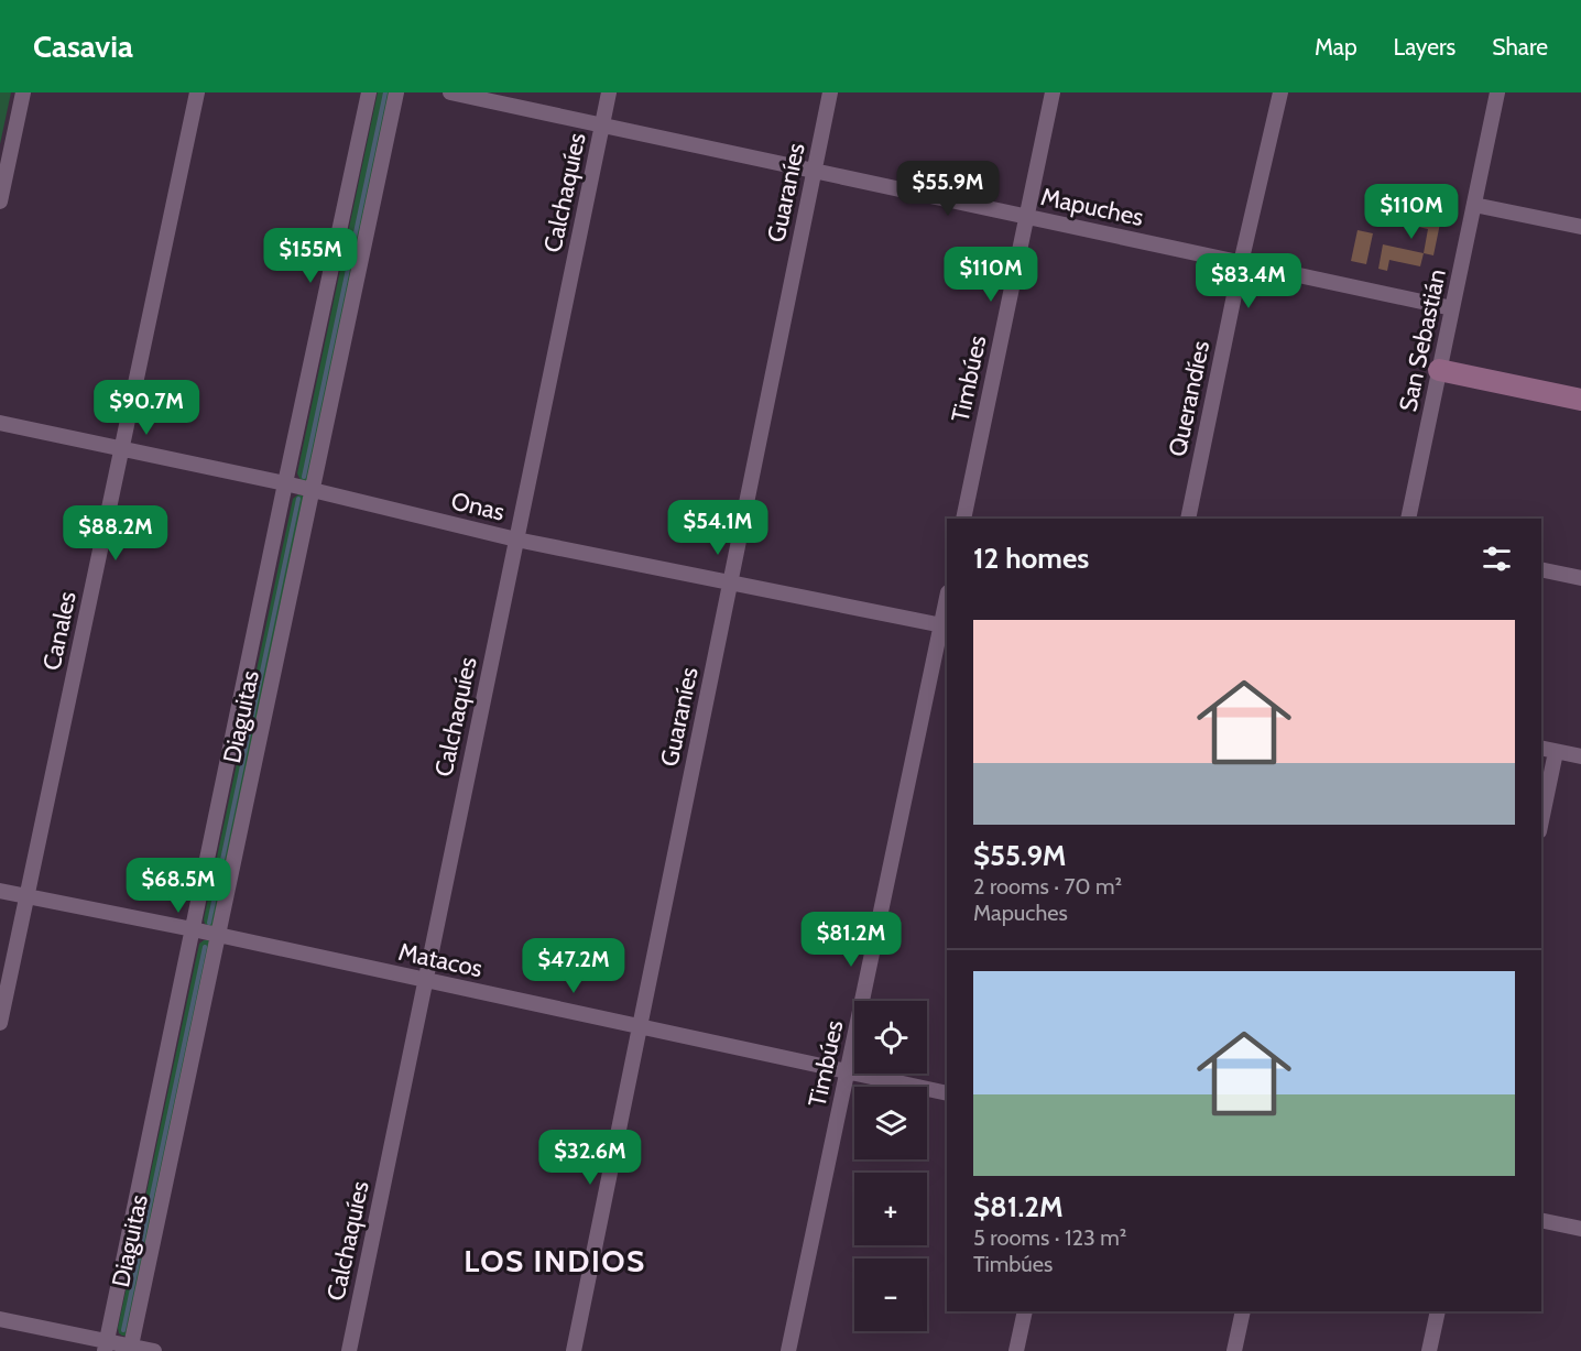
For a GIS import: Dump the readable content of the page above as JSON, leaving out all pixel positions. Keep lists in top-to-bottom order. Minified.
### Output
{"streets":{"street":["Calchaquíes","Guaraníes","Mapuches","San Sebastián","Timbúes","Querandíes","Onas","Canales","Diaguitas","Matacos"]},"crossings":[["Calchaquíes","Mapuches"],["Calchaquíes","Onas"],["Calchaquíes","Matacos"],["Guaraníes","Mapuches"],["Guaraníes","Onas"],["Guaraníes","Matacos"],["Mapuches","San Sebastián"],["Mapuches","Timbúes"],["Mapuches","Querandíes"],["Timbúes","Onas"],["Timbúes","Matacos"],["Onas","Canales"],["Onas","Diaguitas"],["Canales","Matacos"],["Diaguitas","Matacos"]],"districts":["LOS INDIOS"],"page":{"header":"Casavia","nav":["Map","Layers","Share"],"price":["$55.9M","$110M","$155M","$110M","$83.4M","$90.7M","$54.1M","$88.2M","$68.5M","$81.2M","$47.2M","$32.6M"],"heading":"12 homes","list":[{"name":"$55.9M","note":"2 rooms · 70 m² · Mapuches"},{"name":"$81.2M","note":"5 rooms · 123 m² · Timbúes"}],"map_buttons":["+","−"]}}
